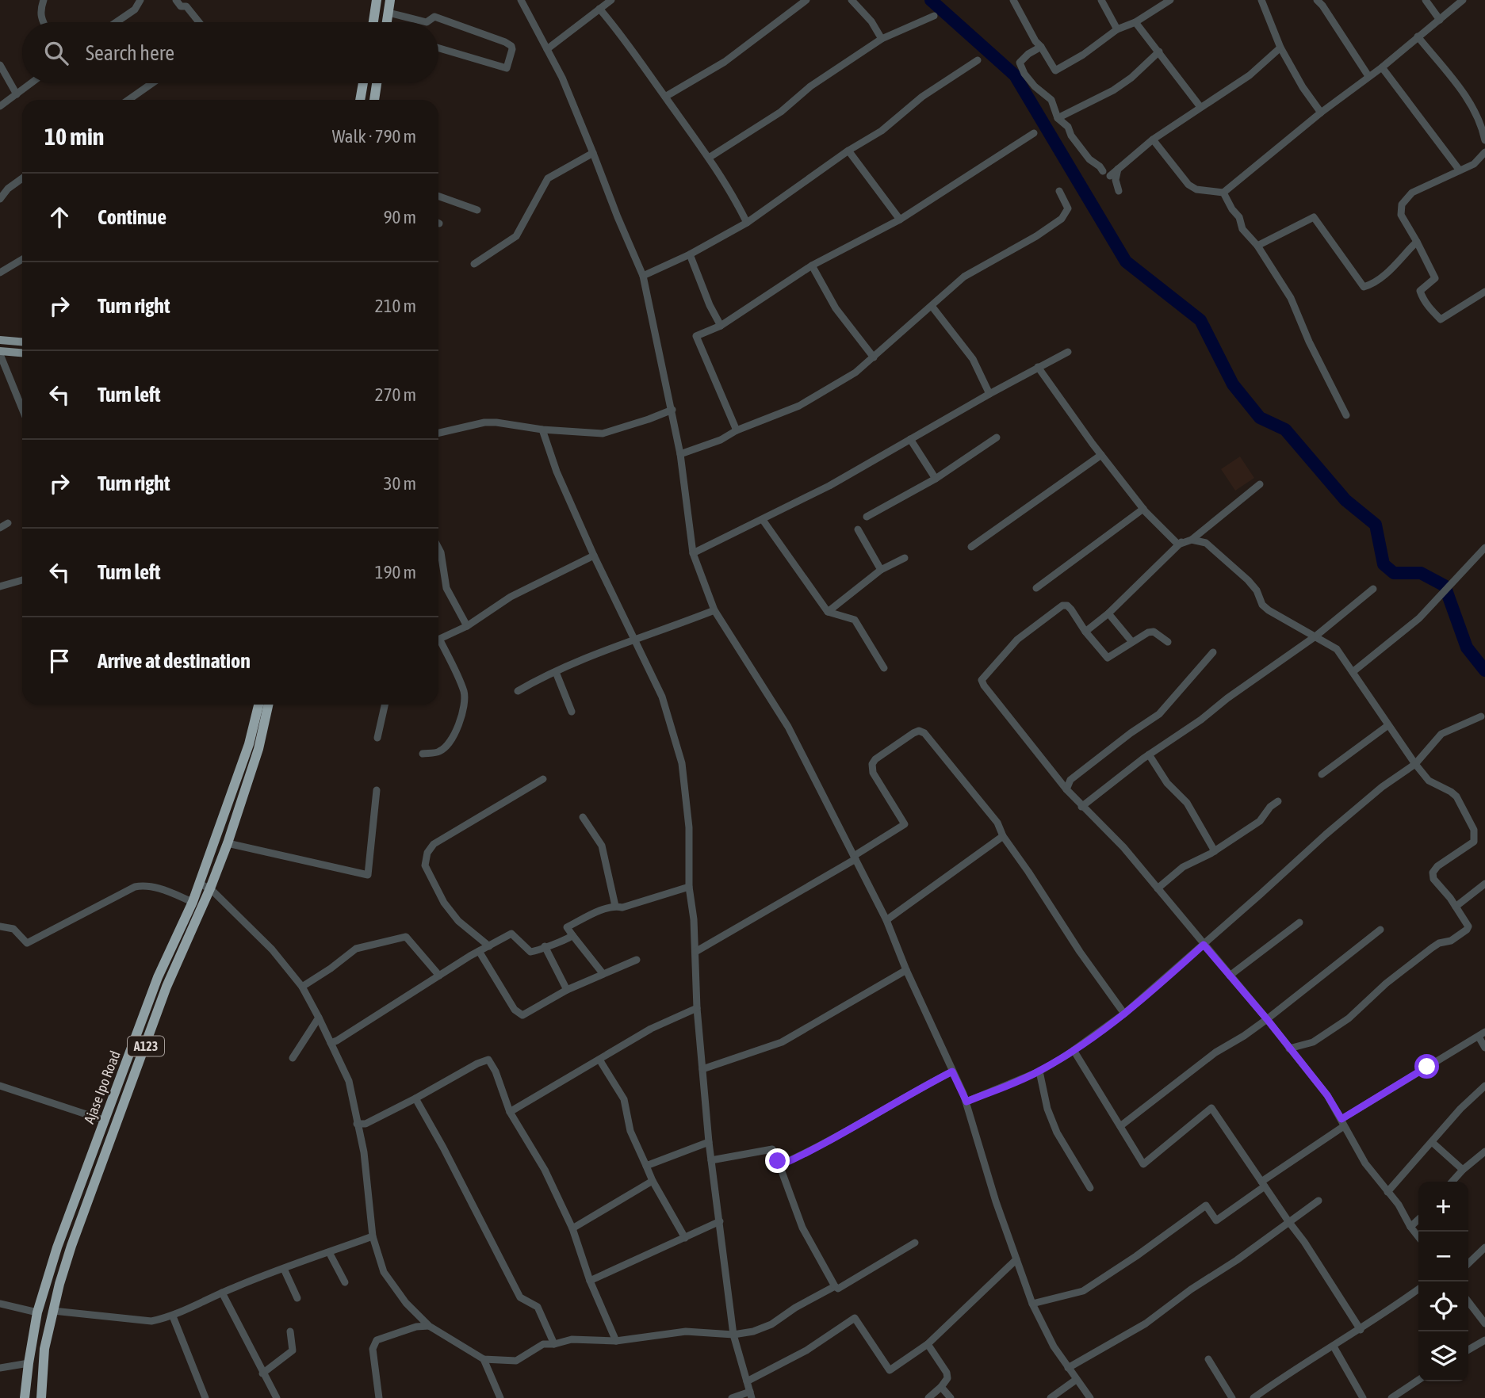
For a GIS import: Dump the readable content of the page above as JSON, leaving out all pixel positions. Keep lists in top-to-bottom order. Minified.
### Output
{"streets":{"highway":["A123","Ajase Ipo Road"]},"page":{"search":"Search here","heading":["10 min","Walk · 790 m"],"list":[["Continue","90 m"],["Turn right","210 m"],["Turn left","270 m"],["Turn right","30 m"],["Turn left","190 m"],"Arrive at destination"],"map_buttons":["+","−"]}}
